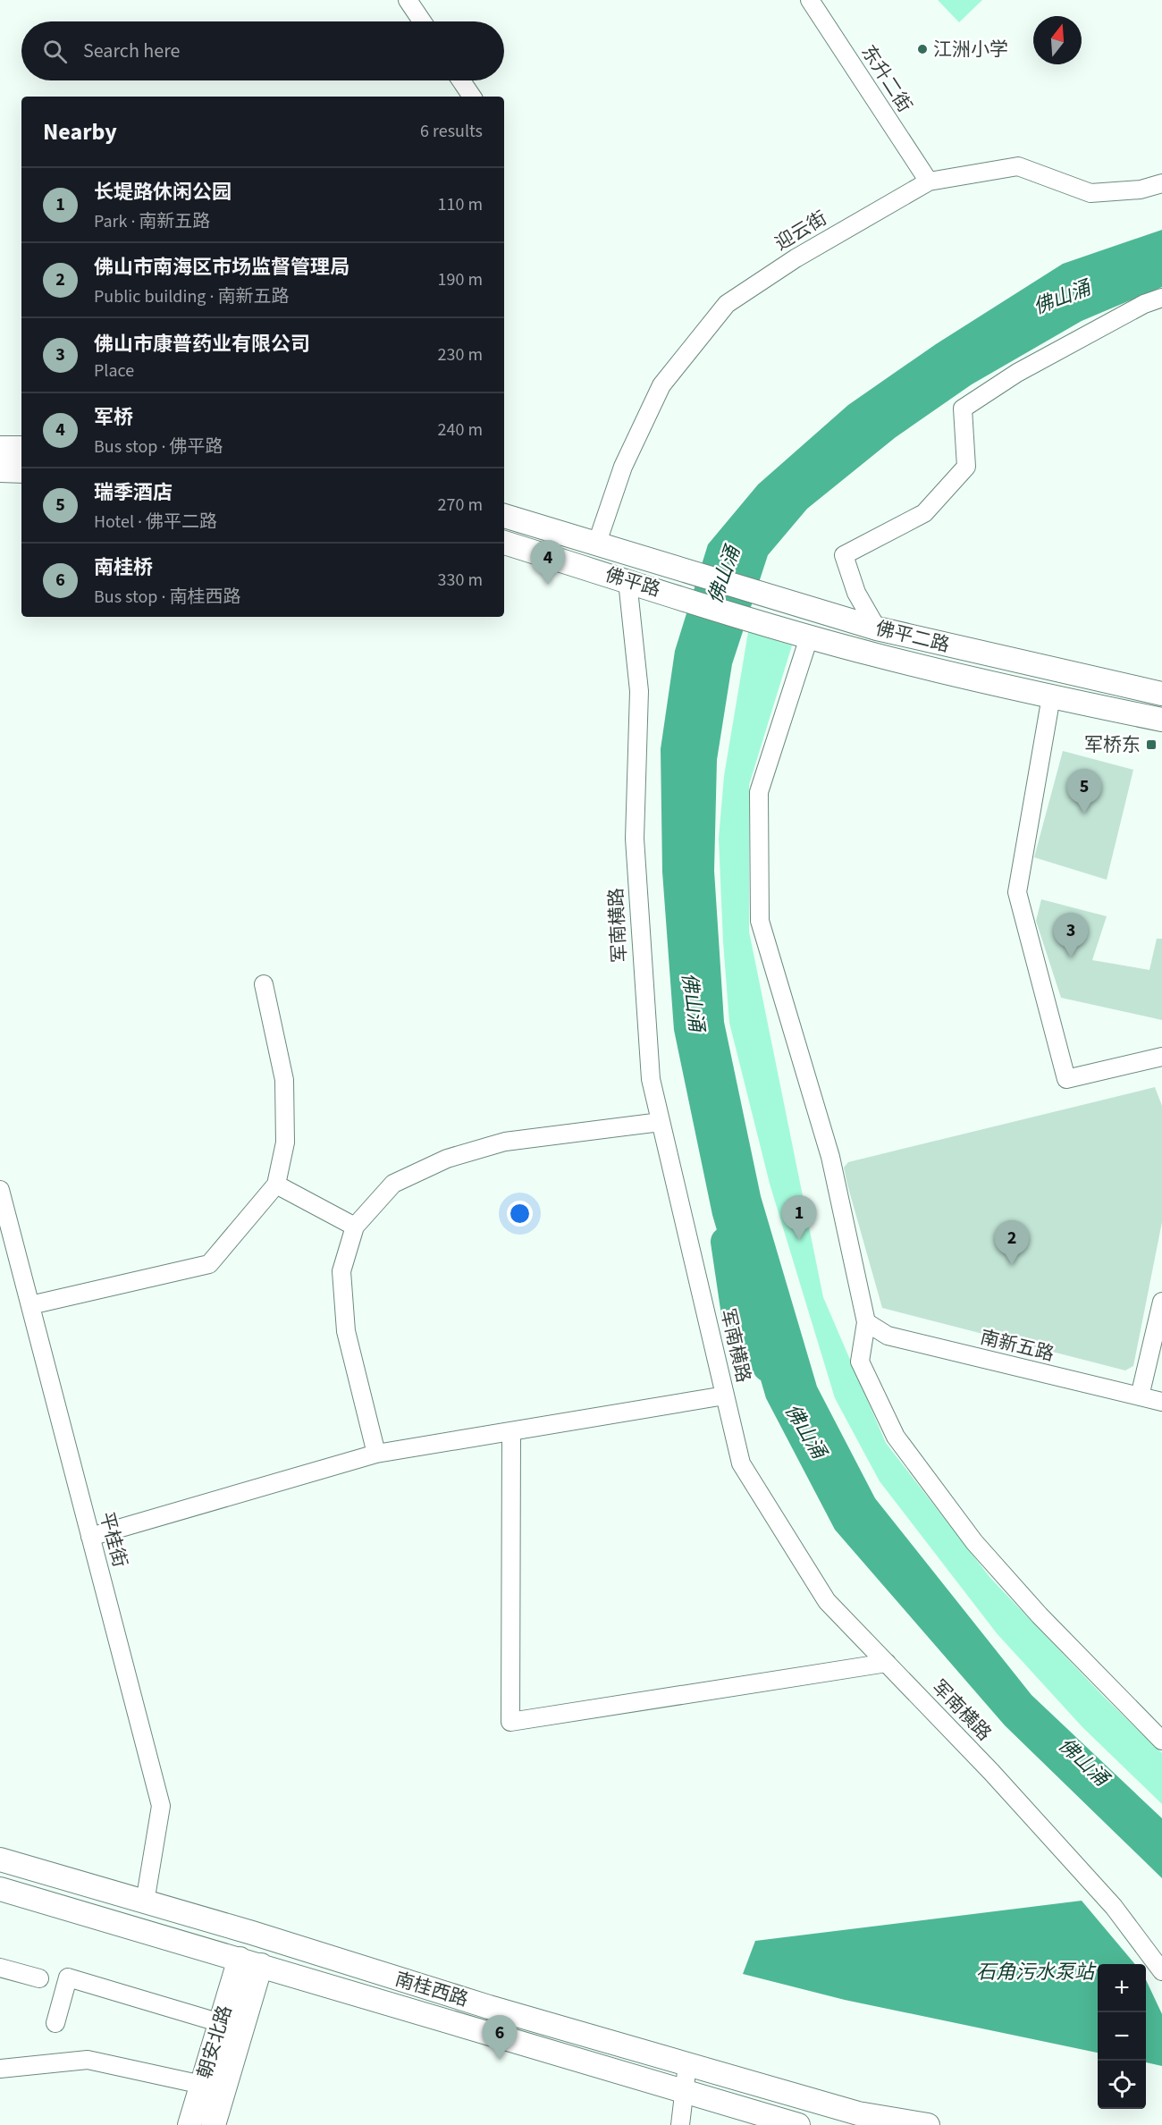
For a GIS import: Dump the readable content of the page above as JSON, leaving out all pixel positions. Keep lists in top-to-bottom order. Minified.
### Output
{"streets":{"main road":["佛平路","佛平二路","南桂西路","朝安北路"],"street":["东升二街","迎云街","军南横路","南新五路","平桂街"]},"crossings":[["东升二街","迎云街"],["迎云街","佛平路"],["佛平路","佛平二路"],["佛平路","军南横路"],["平桂街","南桂西路"],["南桂西路","朝安北路"]],"water":["佛山涌","石角污水泵站"],"places":{"other":["江洲小学"],"transit":["军桥东"]},"north":"top","page":{"search":"Search here","heading":["Nearby","6 results"],"list":[{"mark":"1","name":"长堤路休闲公园","note":"Park · 南新五路","value":"110 m"},{"mark":"2","name":"佛山市南海区市场监督管理局","note":"Public building · 南新五路","value":"190 m"},{"mark":"3","name":"佛山市康普药业有限公司","note":"Place","value":"230 m"},{"mark":"4","name":"军桥","note":"Bus stop · 佛平路","value":"240 m"},{"mark":"5","name":"瑞季酒店","note":"Hotel · 佛平二路","value":"270 m"},{"mark":"6","name":"南桂桥","note":"Bus stop · 南桂西路","value":"330 m"}],"pins":["4","5","3","1","2","6"],"map_buttons":["+","−"]}}
